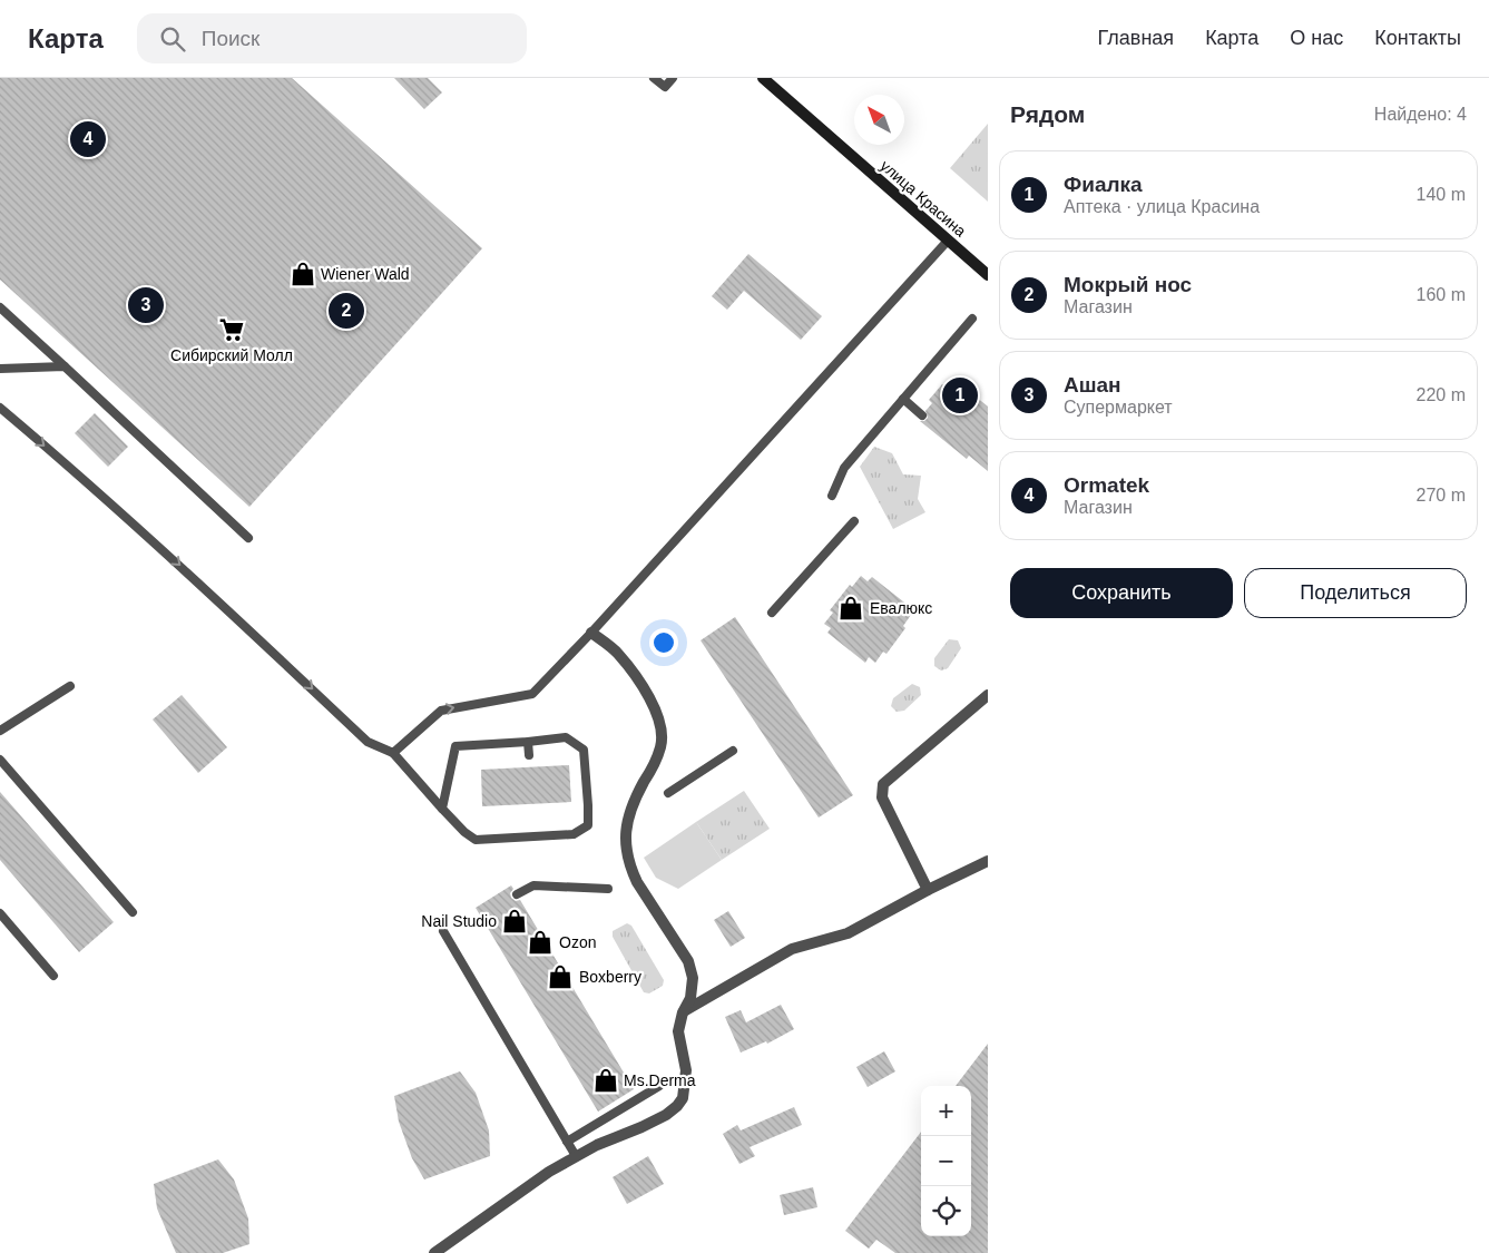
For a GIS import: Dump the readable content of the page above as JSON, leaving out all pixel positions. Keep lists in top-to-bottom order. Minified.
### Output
{"streets":{"street":["улица Красина"]},"places":{"shop":["Wiener Wald","Евалюкс","Nail Studio","Ozon","Boxberry","Ms.Derma"],"supermarket":["Сибирский Молл"]},"north":"top left","page":{"header":"Карта","search":"Поиск","nav":["Главная","Карта","О нас","Контакты"],"heading":["Рядом","Найдено: 4"],"pins":["4","3","2","1"],"list":[{"mark":"1","name":"Фиалка","note":"Аптека · улица Красина","value":"140 m"},{"mark":"2","name":"Мокрый нос","note":"Магазин","value":"160 m"},{"mark":"3","name":"Ашан","note":"Супермаркет","value":"220 m"},{"mark":"4","name":"Ormatek","note":"Магазин","value":"270 m"}],"buttons":["Сохранить","Поделиться"],"map_buttons":["+","−"]}}
